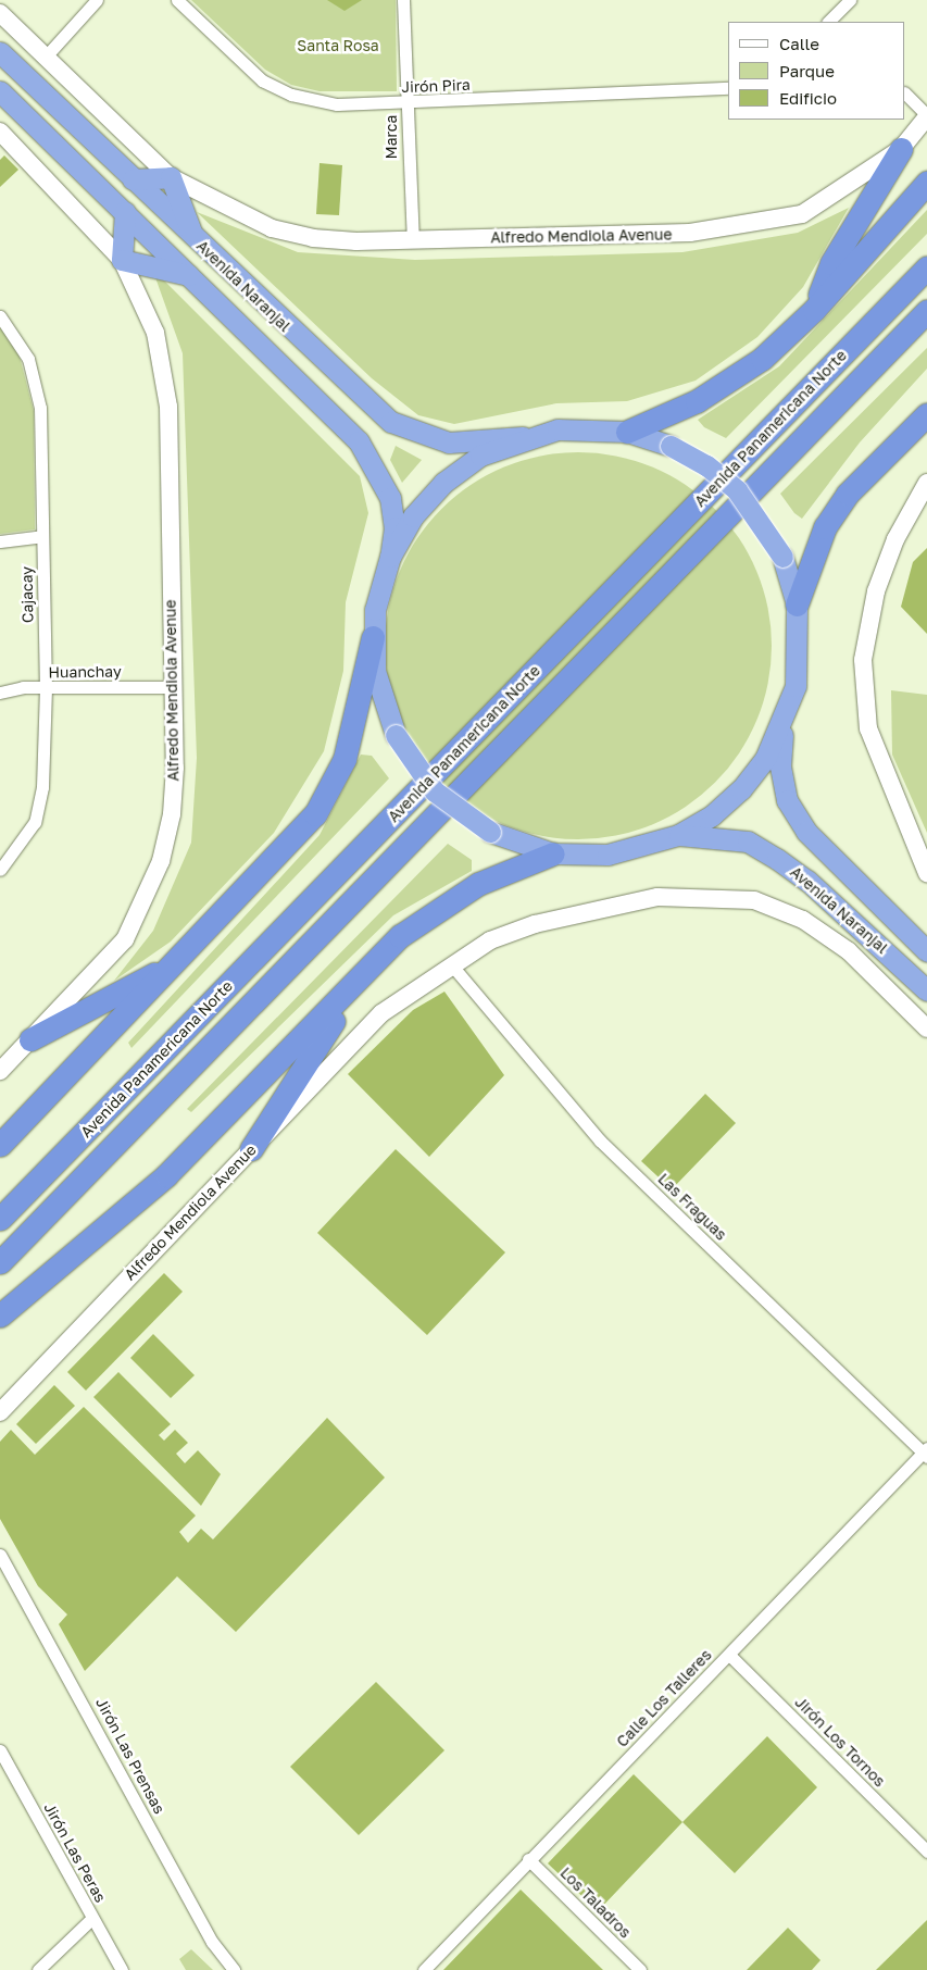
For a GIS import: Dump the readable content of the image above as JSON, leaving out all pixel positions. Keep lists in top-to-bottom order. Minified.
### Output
{"streets":{"highway":["Avenida Naranjal","Avenida Panamericana Norte"],"main road":["Alfredo Mendiola Avenue"],"street":["Jirón Pira","Marca","Cajacay","Huanchay","Las Fraguas","Calle Los Talleres","Jirón Los Tornos","Jirón Las Prensas","Jirón Las Peras","Los Taladros"]},"crossings":[["Jirón Pira","Marca"],["Marca","Alfredo Mendiola Avenue"],["Alfredo Mendiola Avenue","Avenida Naranjal"],["Alfredo Mendiola Avenue","Huanchay"],["Alfredo Mendiola Avenue","Las Fraguas"],["Avenida Naranjal","Las Fraguas"],["Cajacay","Huanchay"],["Las Fraguas","Calle Los Talleres"],["Calle Los Talleres","Jirón Los Tornos"],["Calle Los Talleres","Los Taladros"]],"parks":["Santa Rosa"],"legend":["Calle","Parque","Edificio"]}
